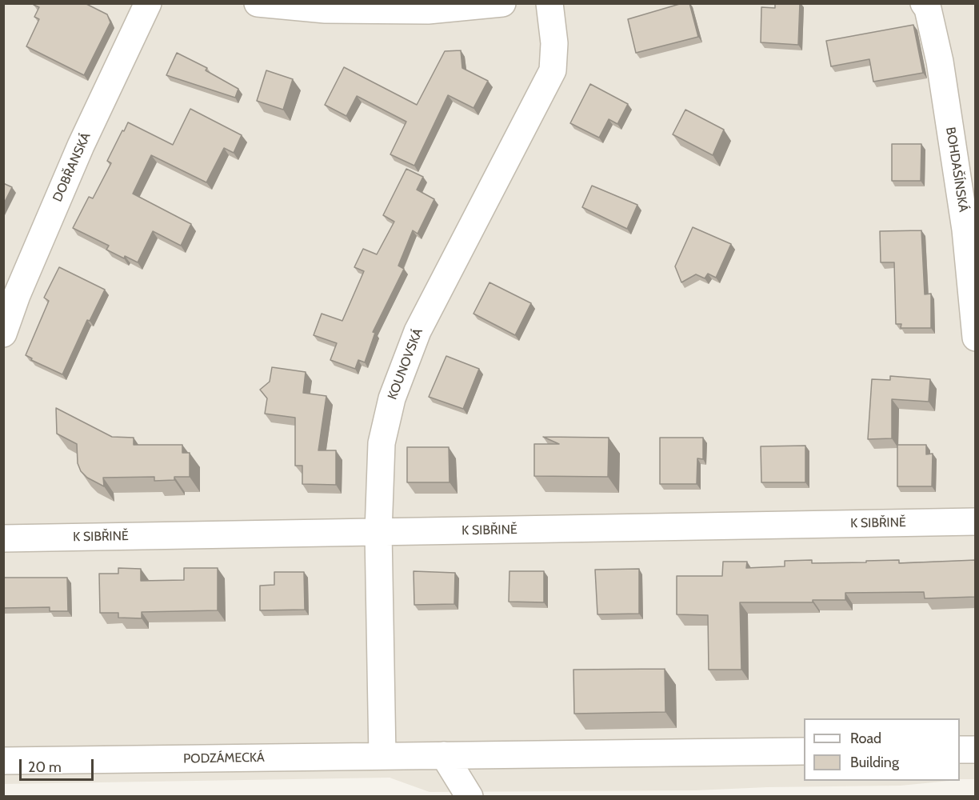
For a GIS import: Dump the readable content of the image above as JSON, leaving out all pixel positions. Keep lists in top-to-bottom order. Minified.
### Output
{"streets":{"street":["DOBŘANSKÁ","BOHDAŠÍNSKÁ","KOUNOVSKÁ","K SIBŘINĚ","PODZÁMECKÁ"]},"crossings":[["KOUNOVSKÁ","K SIBŘINĚ"],["KOUNOVSKÁ","PODZÁMECKÁ"]],"legend":["Road","Building"],"scale_bar":"20 m"}
